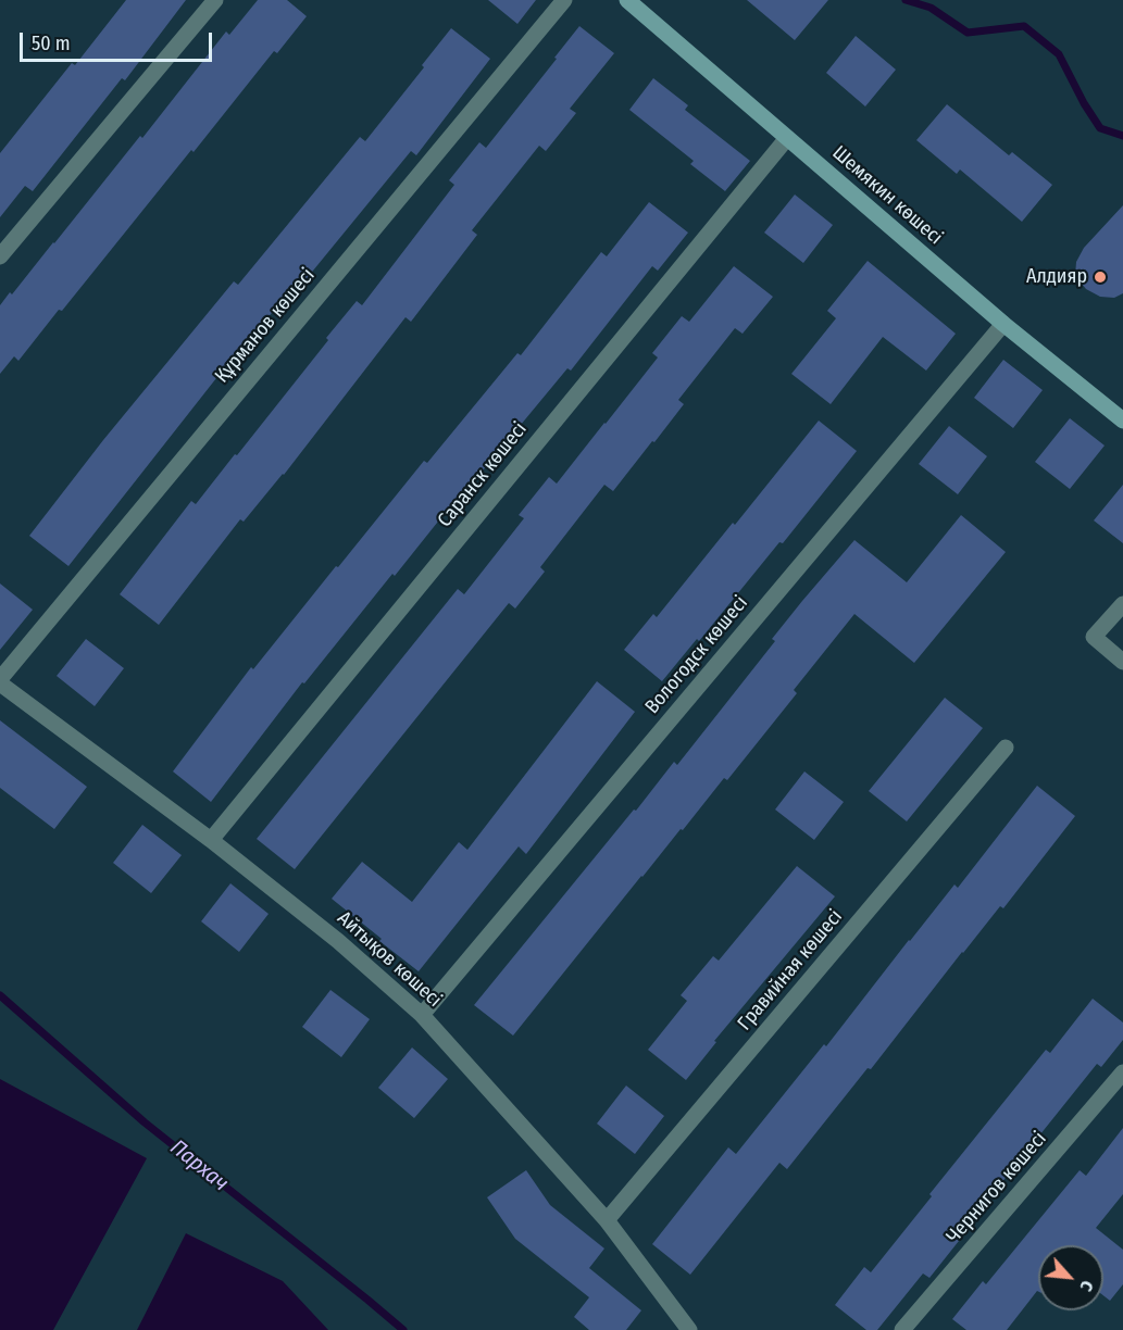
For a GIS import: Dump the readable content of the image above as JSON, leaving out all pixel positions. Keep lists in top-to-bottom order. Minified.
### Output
{"streets":{"main road":["Шемякин көшесі"],"street":["Құрманов көшесі","Саранск көшесі","Вологодск көшесі","Айтықов көшесі","Гравийная көшесі","Чернигов көшесі"]},"crossings":[["Шемякин көшесі","Саранск көшесі"],["Шемякин көшесі","Вологодск көшесі"],["Құрманов көшесі","Айтықов көшесі"],["Саранск көшесі","Айтықов көшесі"],["Вологодск көшесі","Айтықов көшесі"],["Айтықов көшесі","Гравийная көшесі"]],"water":["Пархач"],"places":["Алдияр"],"scale_bar":"50 m","north":"bottom right"}
